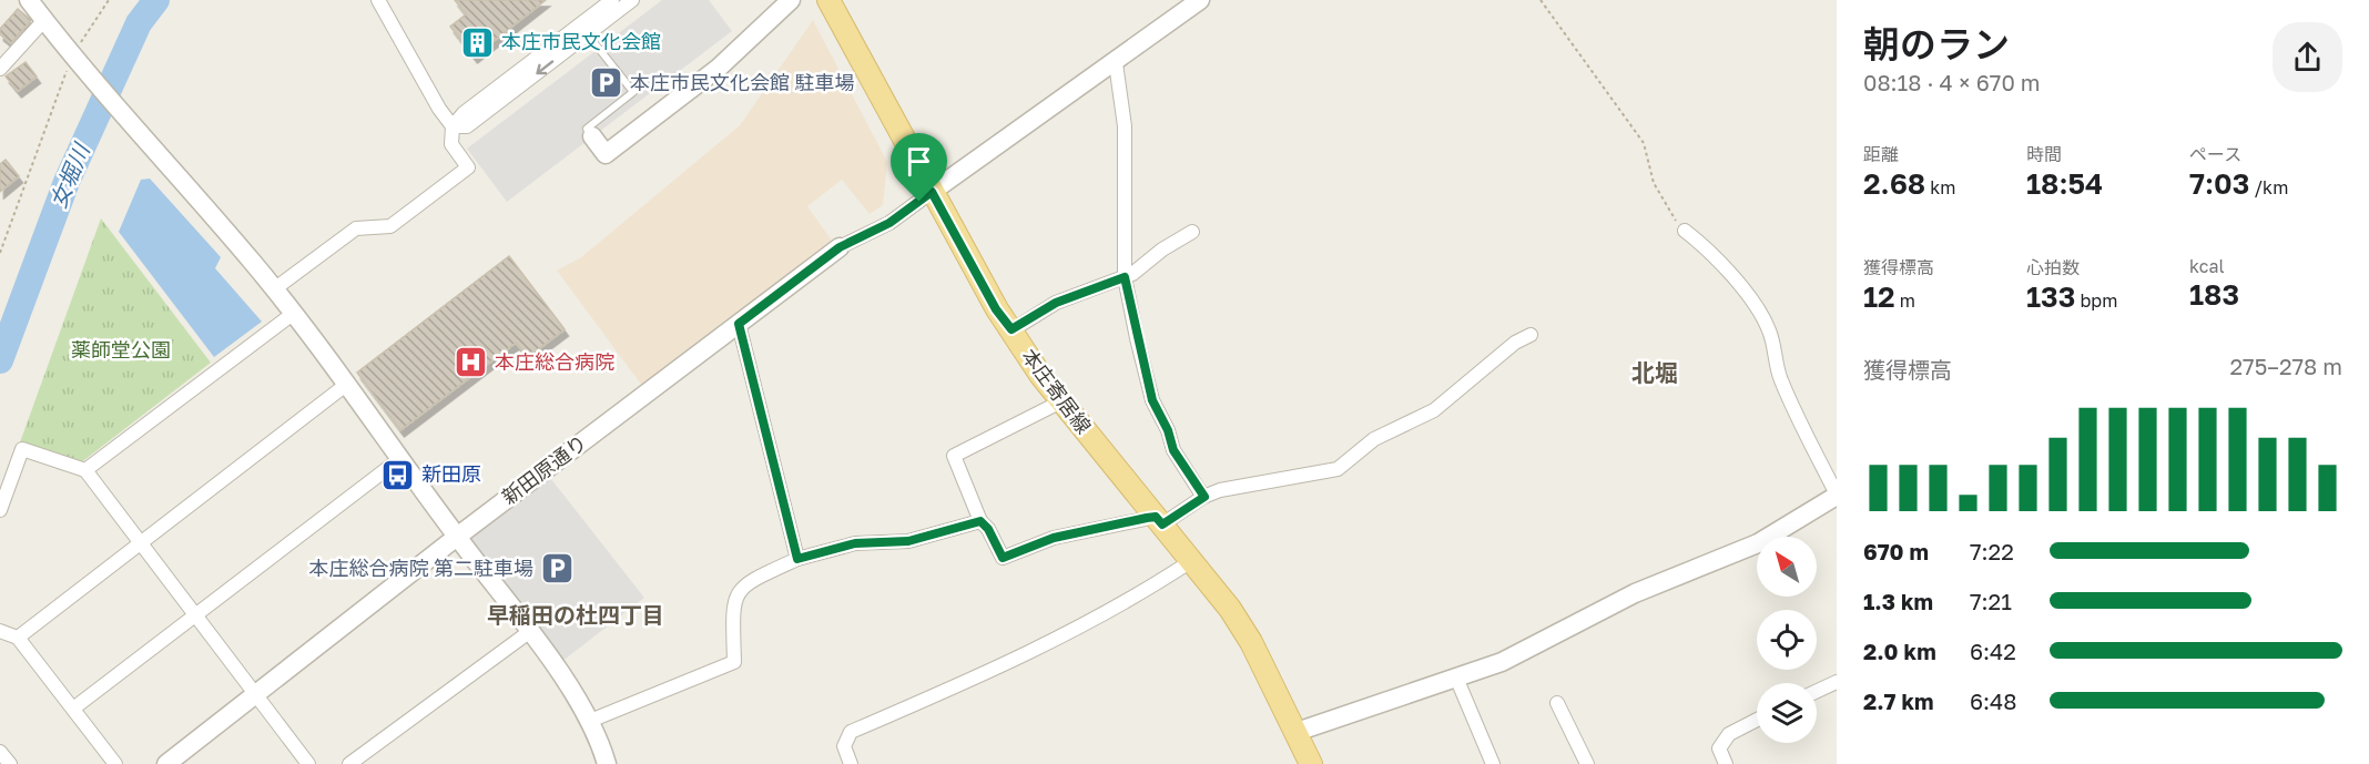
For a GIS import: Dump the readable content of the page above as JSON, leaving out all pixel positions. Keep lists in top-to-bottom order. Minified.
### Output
{"streets":{"main road":["本庄寄居線"],"street":["新田原通り"]},"crossings":[["本庄寄居線","新田原通り"]],"districts":["北堀","早稲田の杜四丁目"],"water":["女堀川"],"parks":["薬師堂公園"],"places":{"building":["本庄市民文化会館"],"parking":["本庄市民文化会館 駐車場","本庄総合病院 第二駐車場"],"hospital":["本庄総合病院"],"bus stop":["新田原"]},"north":"top left","page":{"heading":["朝のラン","08:18 · 4 × 670 m"],"stats":[["距離","2.68 km"],["時間","18:54"],["ペース","7:03 /km"],["獲得標高","12 m"],["心拍数","133 bpm"],["kcal","183"]],"chart":["獲得標高","275–278 m"],"list":[{"name":"670 m","note":"7:22"},{"name":"1.3 km","note":"7:21"},{"name":"2.0 km","note":"6:42"},{"name":"2.7 km","note":"6:48"}]}}
